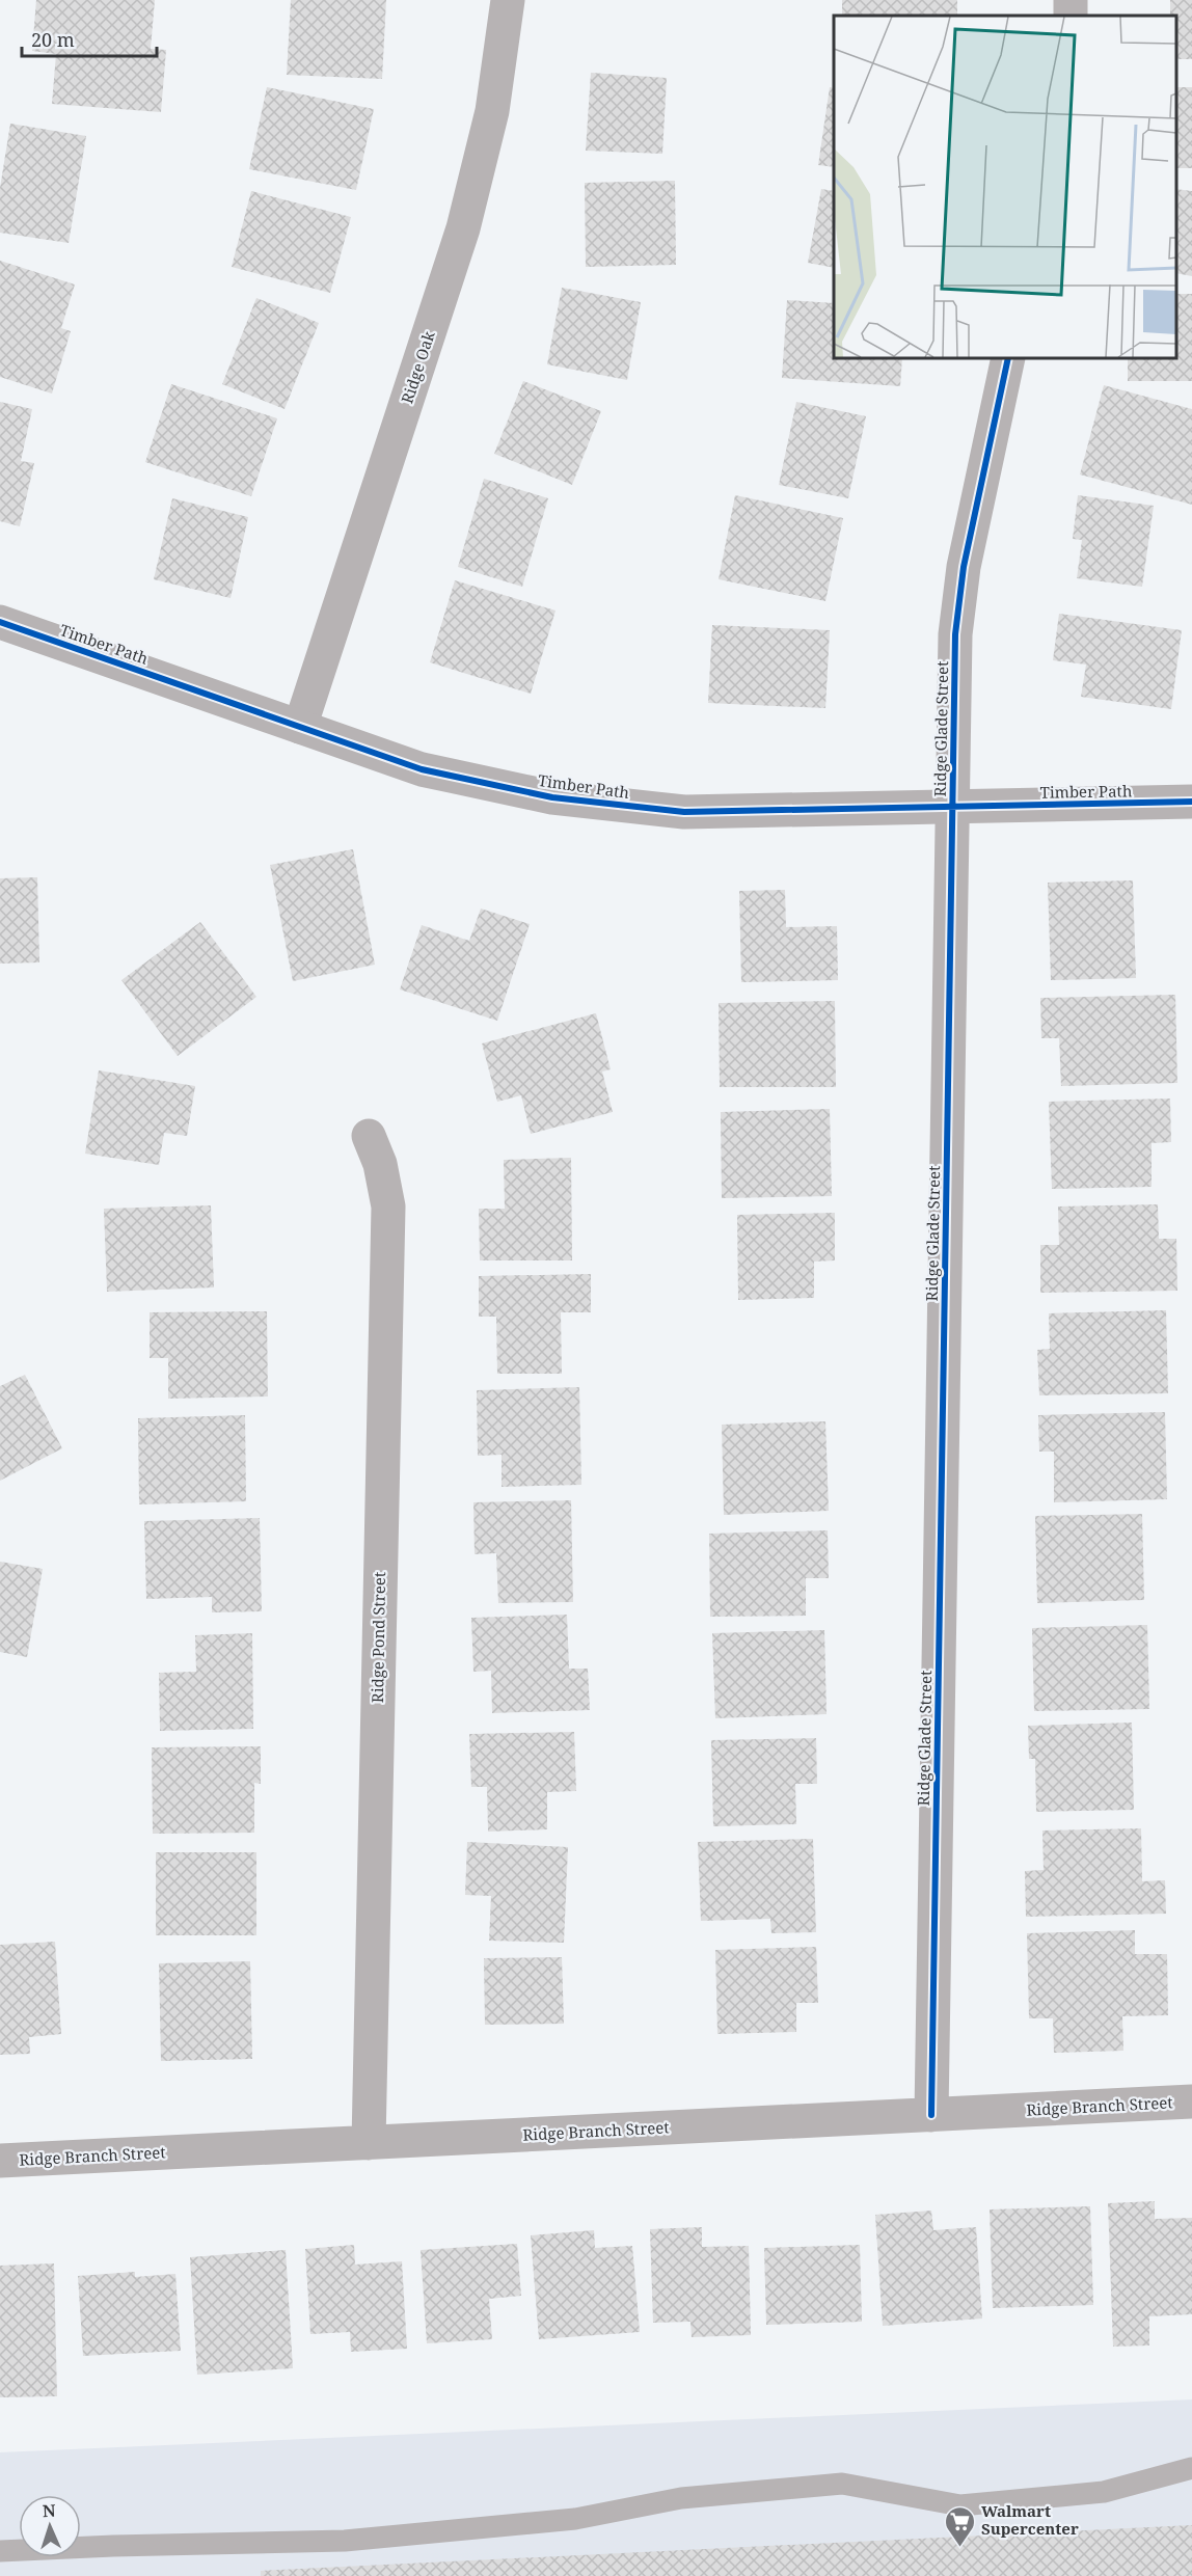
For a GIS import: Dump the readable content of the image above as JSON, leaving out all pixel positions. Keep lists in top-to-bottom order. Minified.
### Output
{"streets":{"street":["Ridge Oak","Timber Path","Ridge Glade Street","Ridge Pond Street","Ridge Branch Street"]},"crossings":[["Ridge Oak","Timber Path"],["Timber Path","Ridge Glade Street"],["Ridge Glade Street","Ridge Branch Street"],["Ridge Pond Street","Ridge Branch Street"]],"places":{"supermarket":["Walmart Supercenter"]},"scale_bar":"20 m","north":"top"}
